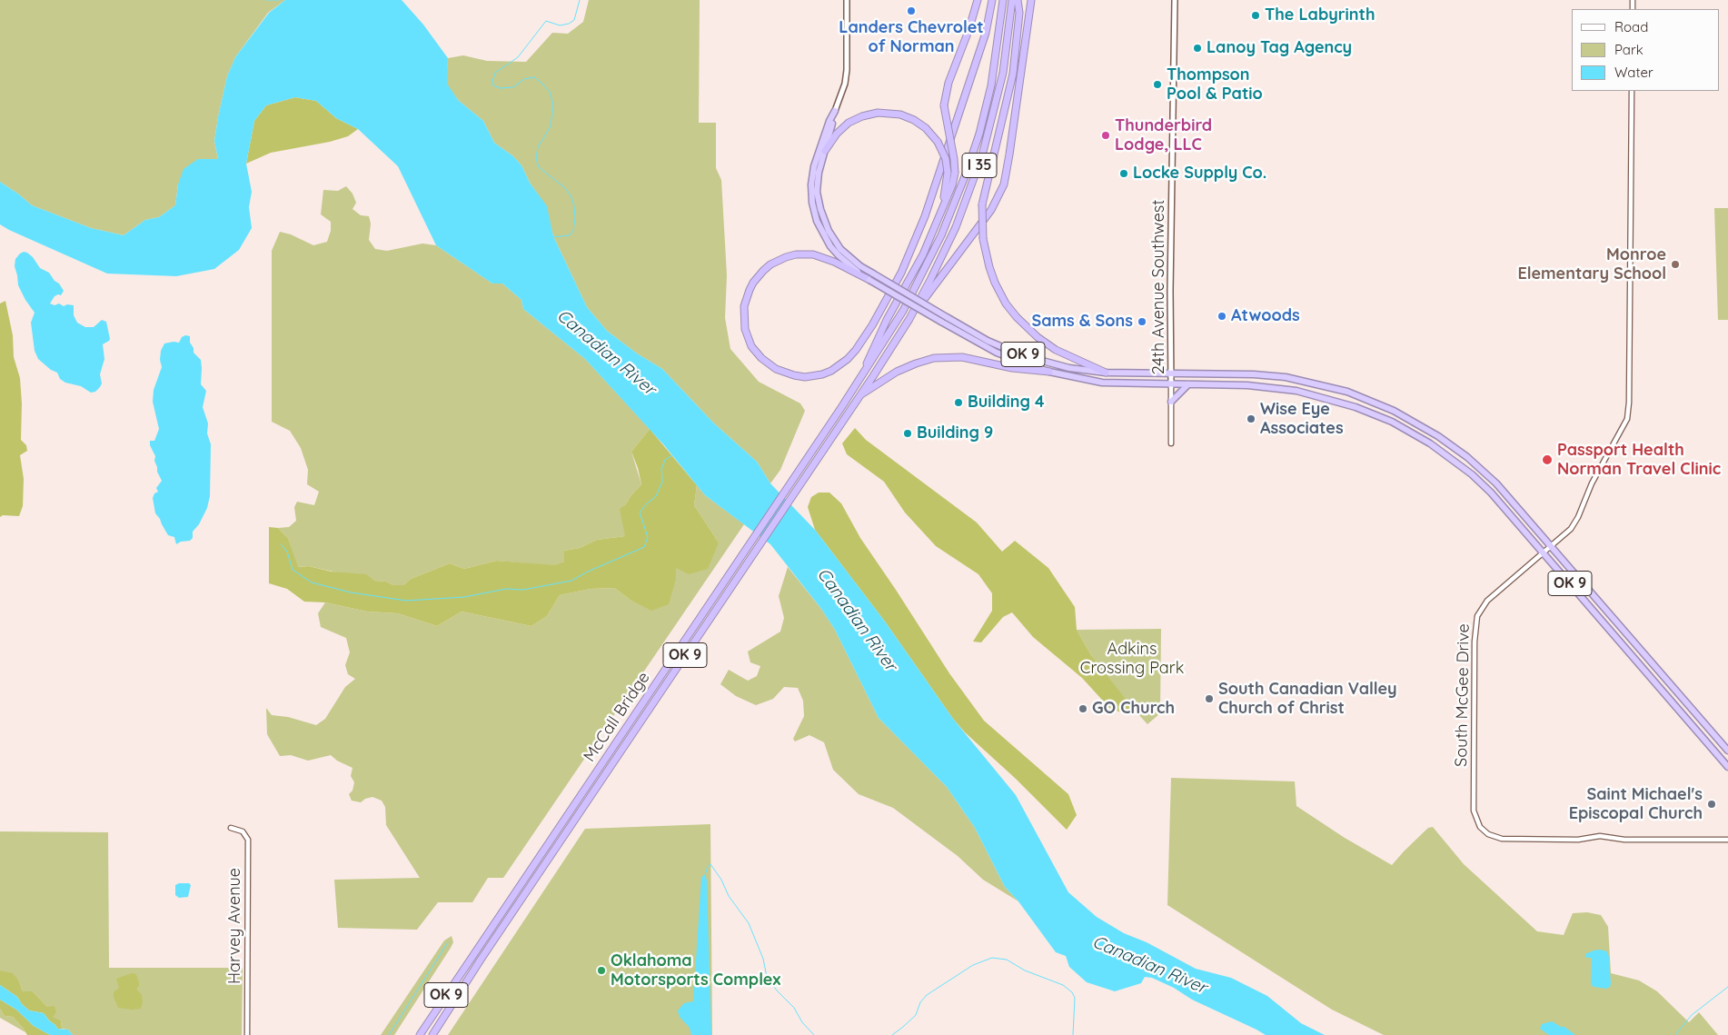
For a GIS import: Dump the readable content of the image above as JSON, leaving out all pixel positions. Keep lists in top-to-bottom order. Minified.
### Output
{"streets":{"highway":["I 35","OK 9","McCall Bridge"],"main road":["24th Avenue Southwest"],"street":["South McGee Drive","Harvey Avenue"]},"crossings":[["I 35","OK 9"],["I 35","McCall Bridge"],["24th Avenue Southwest","OK 9"],["OK 9","South McGee Drive"],["OK 9","McCall Bridge"]],"water":["Canadian River"],"parks":["Adkins Crossing Park"],"places":["Landers Chevrolet of Norman","The Labyrinth","Lanoy Tag Agency","Thompson Pool & Patio","Thunderbird Lodge, LLC","Locke Supply Co.","Monroe Elementary School","Atwoods","Sams & Sons","Building 4","Wise Eye Associates","Building 9","Passport Health Norman Travel Clinic","South Canadian Valley Church of Christ","GO Church","Saint Michael's Episcopal Church","Oklahoma Motorsports Complex"],"legend":["Road","Park","Water"]}
